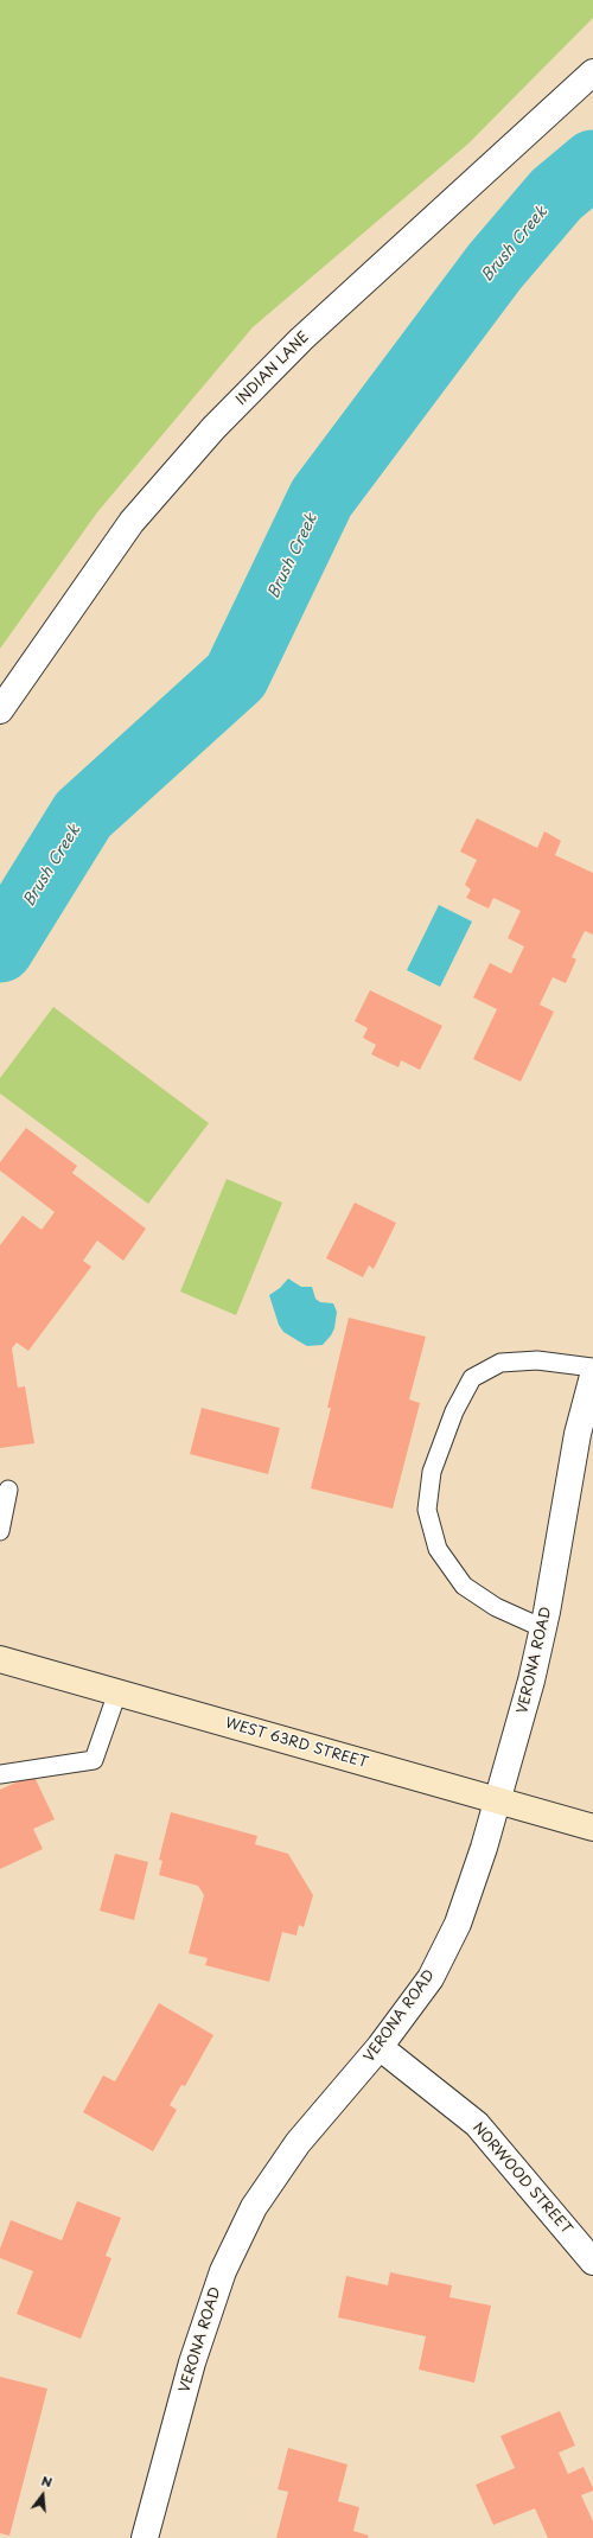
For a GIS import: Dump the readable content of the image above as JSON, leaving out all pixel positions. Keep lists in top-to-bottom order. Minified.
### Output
{"streets":{"main road":["WEST 63RD STREET"],"street":["INDIAN LANE","VERONA ROAD","NORWOOD STREET"]},"crossings":[["VERONA ROAD","WEST 63RD STREET"],["VERONA ROAD","NORWOOD STREET"]],"water":["Brush Creek"],"north":"top"}
